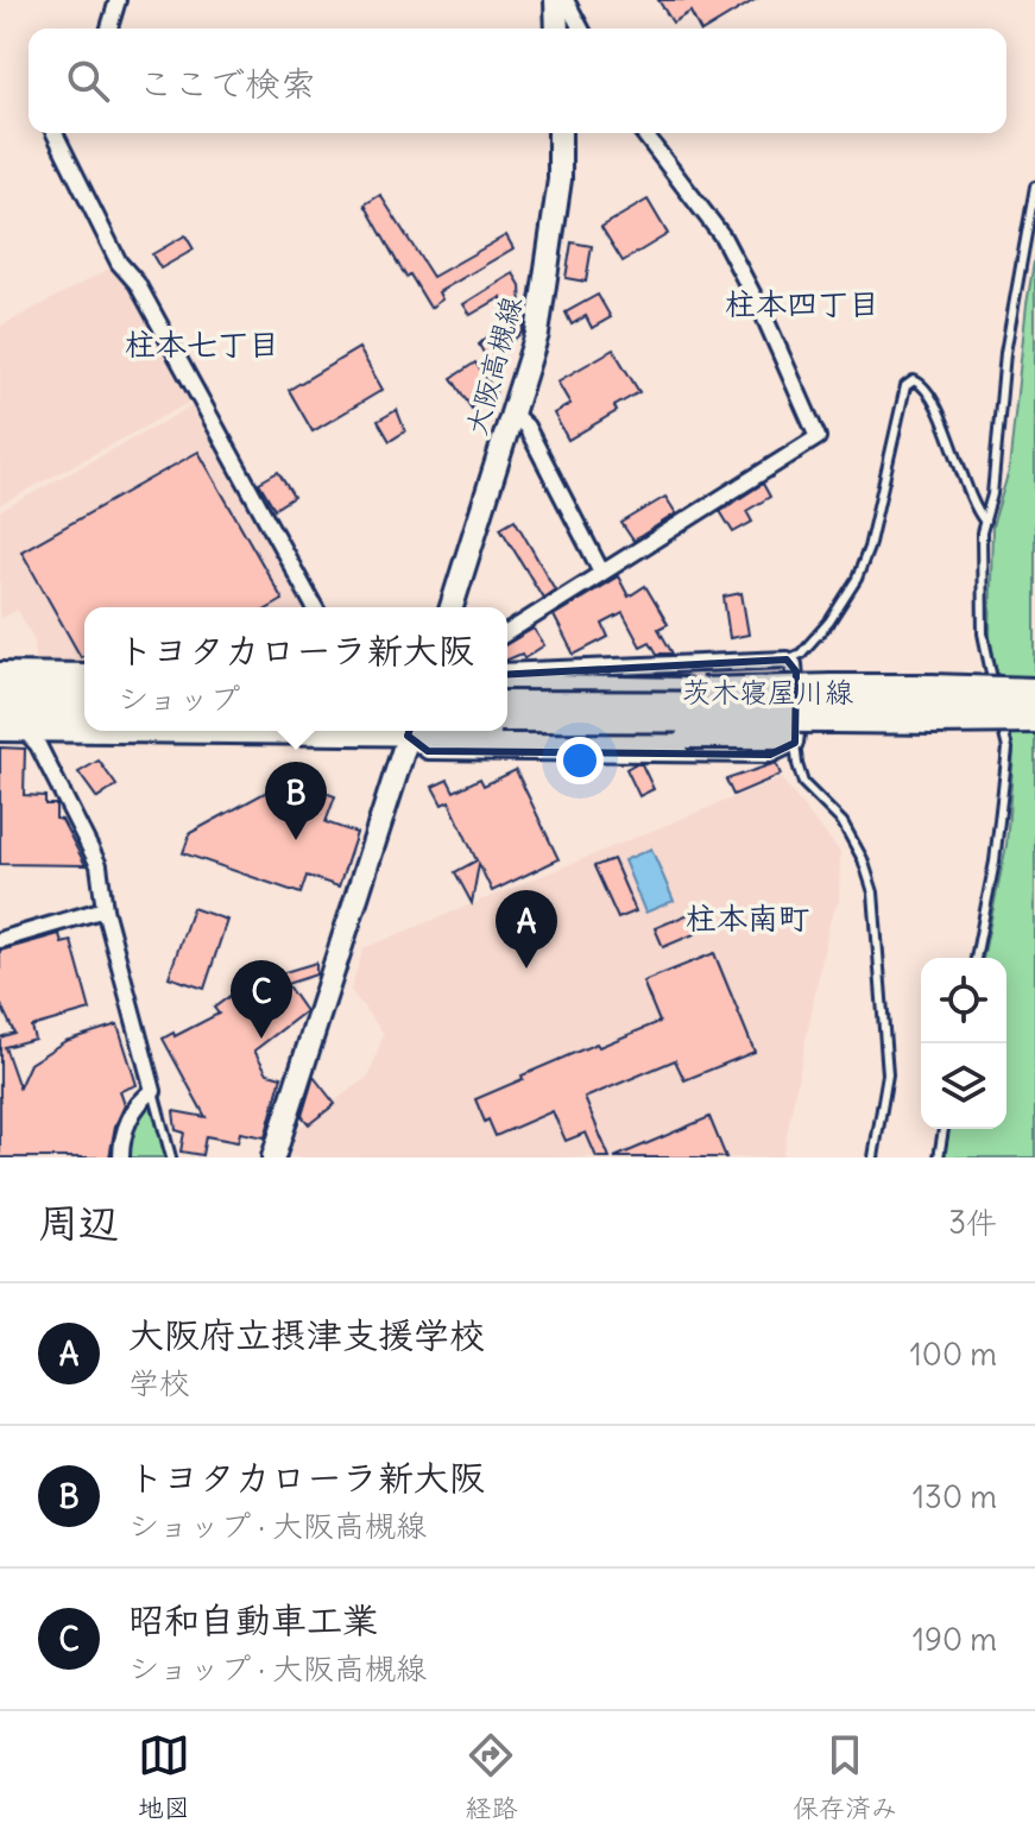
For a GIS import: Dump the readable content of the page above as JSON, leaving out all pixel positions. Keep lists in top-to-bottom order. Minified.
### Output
{"streets":{"main road":["大阪高槻線","茨木寝屋川線"]},"districts":["柱本四丁目","柱本七丁目","柱本南町"],"page":{"search":"ここで検索","popup":["トヨタカローラ新大阪","ショップ"],"pins":["B","A","C"],"heading":["周辺","3件"],"list":[{"mark":"A","name":"大阪府立摂津支援学校","note":"学校","value":"100 m"},{"mark":"B","name":"トヨタカローラ新大阪","note":"ショップ · 大阪高槻線","value":"130 m"},{"mark":"C","name":"昭和自動車工業","note":"ショップ · 大阪高槻線","value":"190 m"}],"nav":["地図","経路","保存済み"]}}
